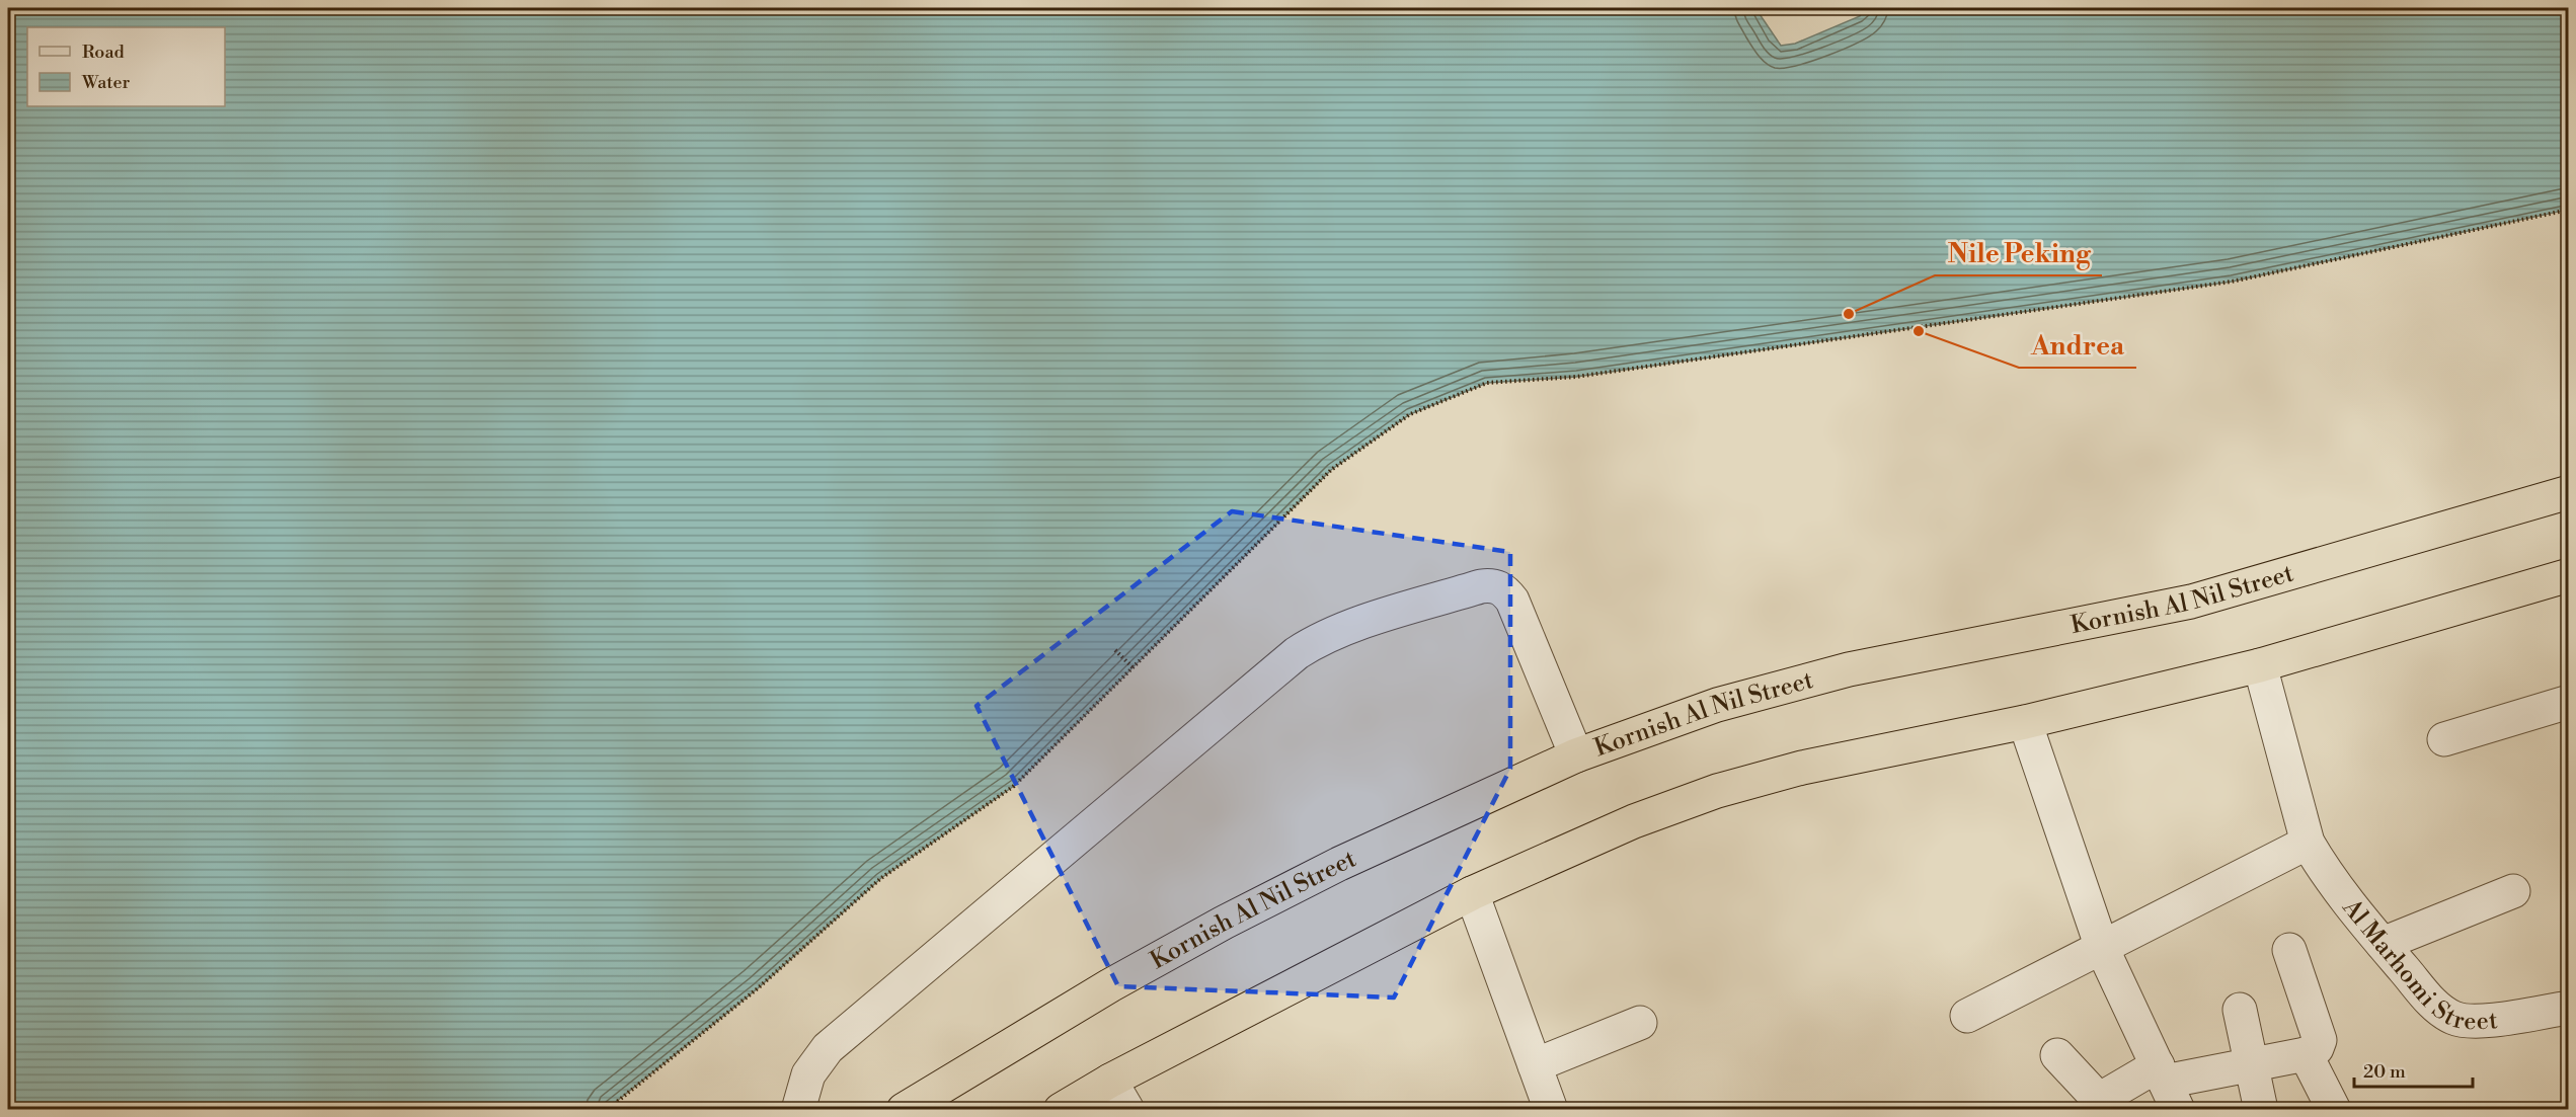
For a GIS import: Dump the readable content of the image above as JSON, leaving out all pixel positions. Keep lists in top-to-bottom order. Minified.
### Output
{"streets":{"highway":["Kornish Al Nil Street"],"street":["Al Marhomi Street"]},"places":["Nile Peking","Andrea"],"legend":["Road","Water"],"scale_bar":"20 m"}
